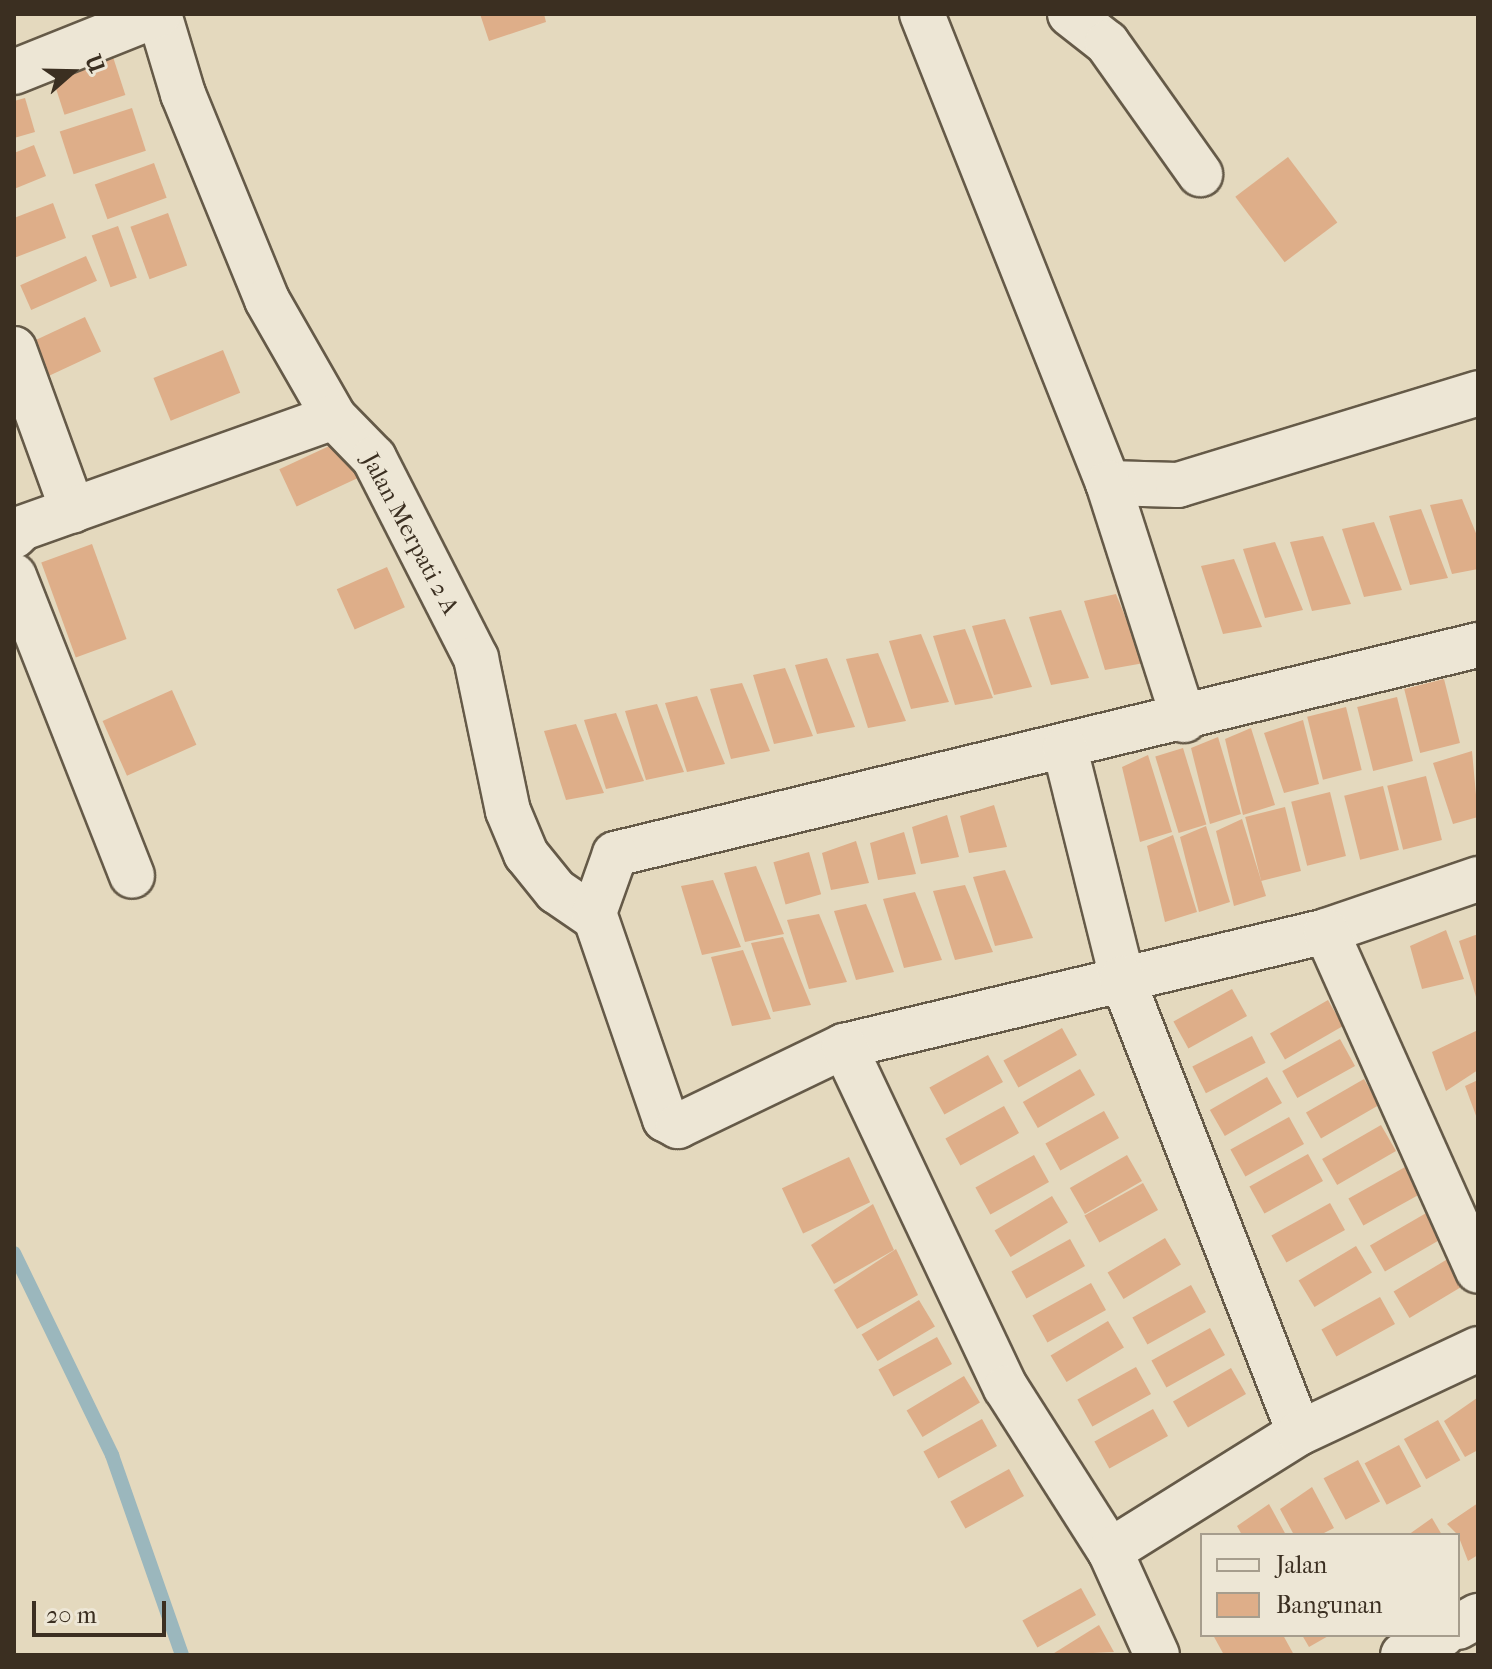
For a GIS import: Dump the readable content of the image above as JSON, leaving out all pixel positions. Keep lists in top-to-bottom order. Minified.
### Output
{"streets":{"street":["Jalan Merpati 2 A"]},"legend":["Jalan","Bangunan"],"scale_bar":"20 m","north":"right"}
